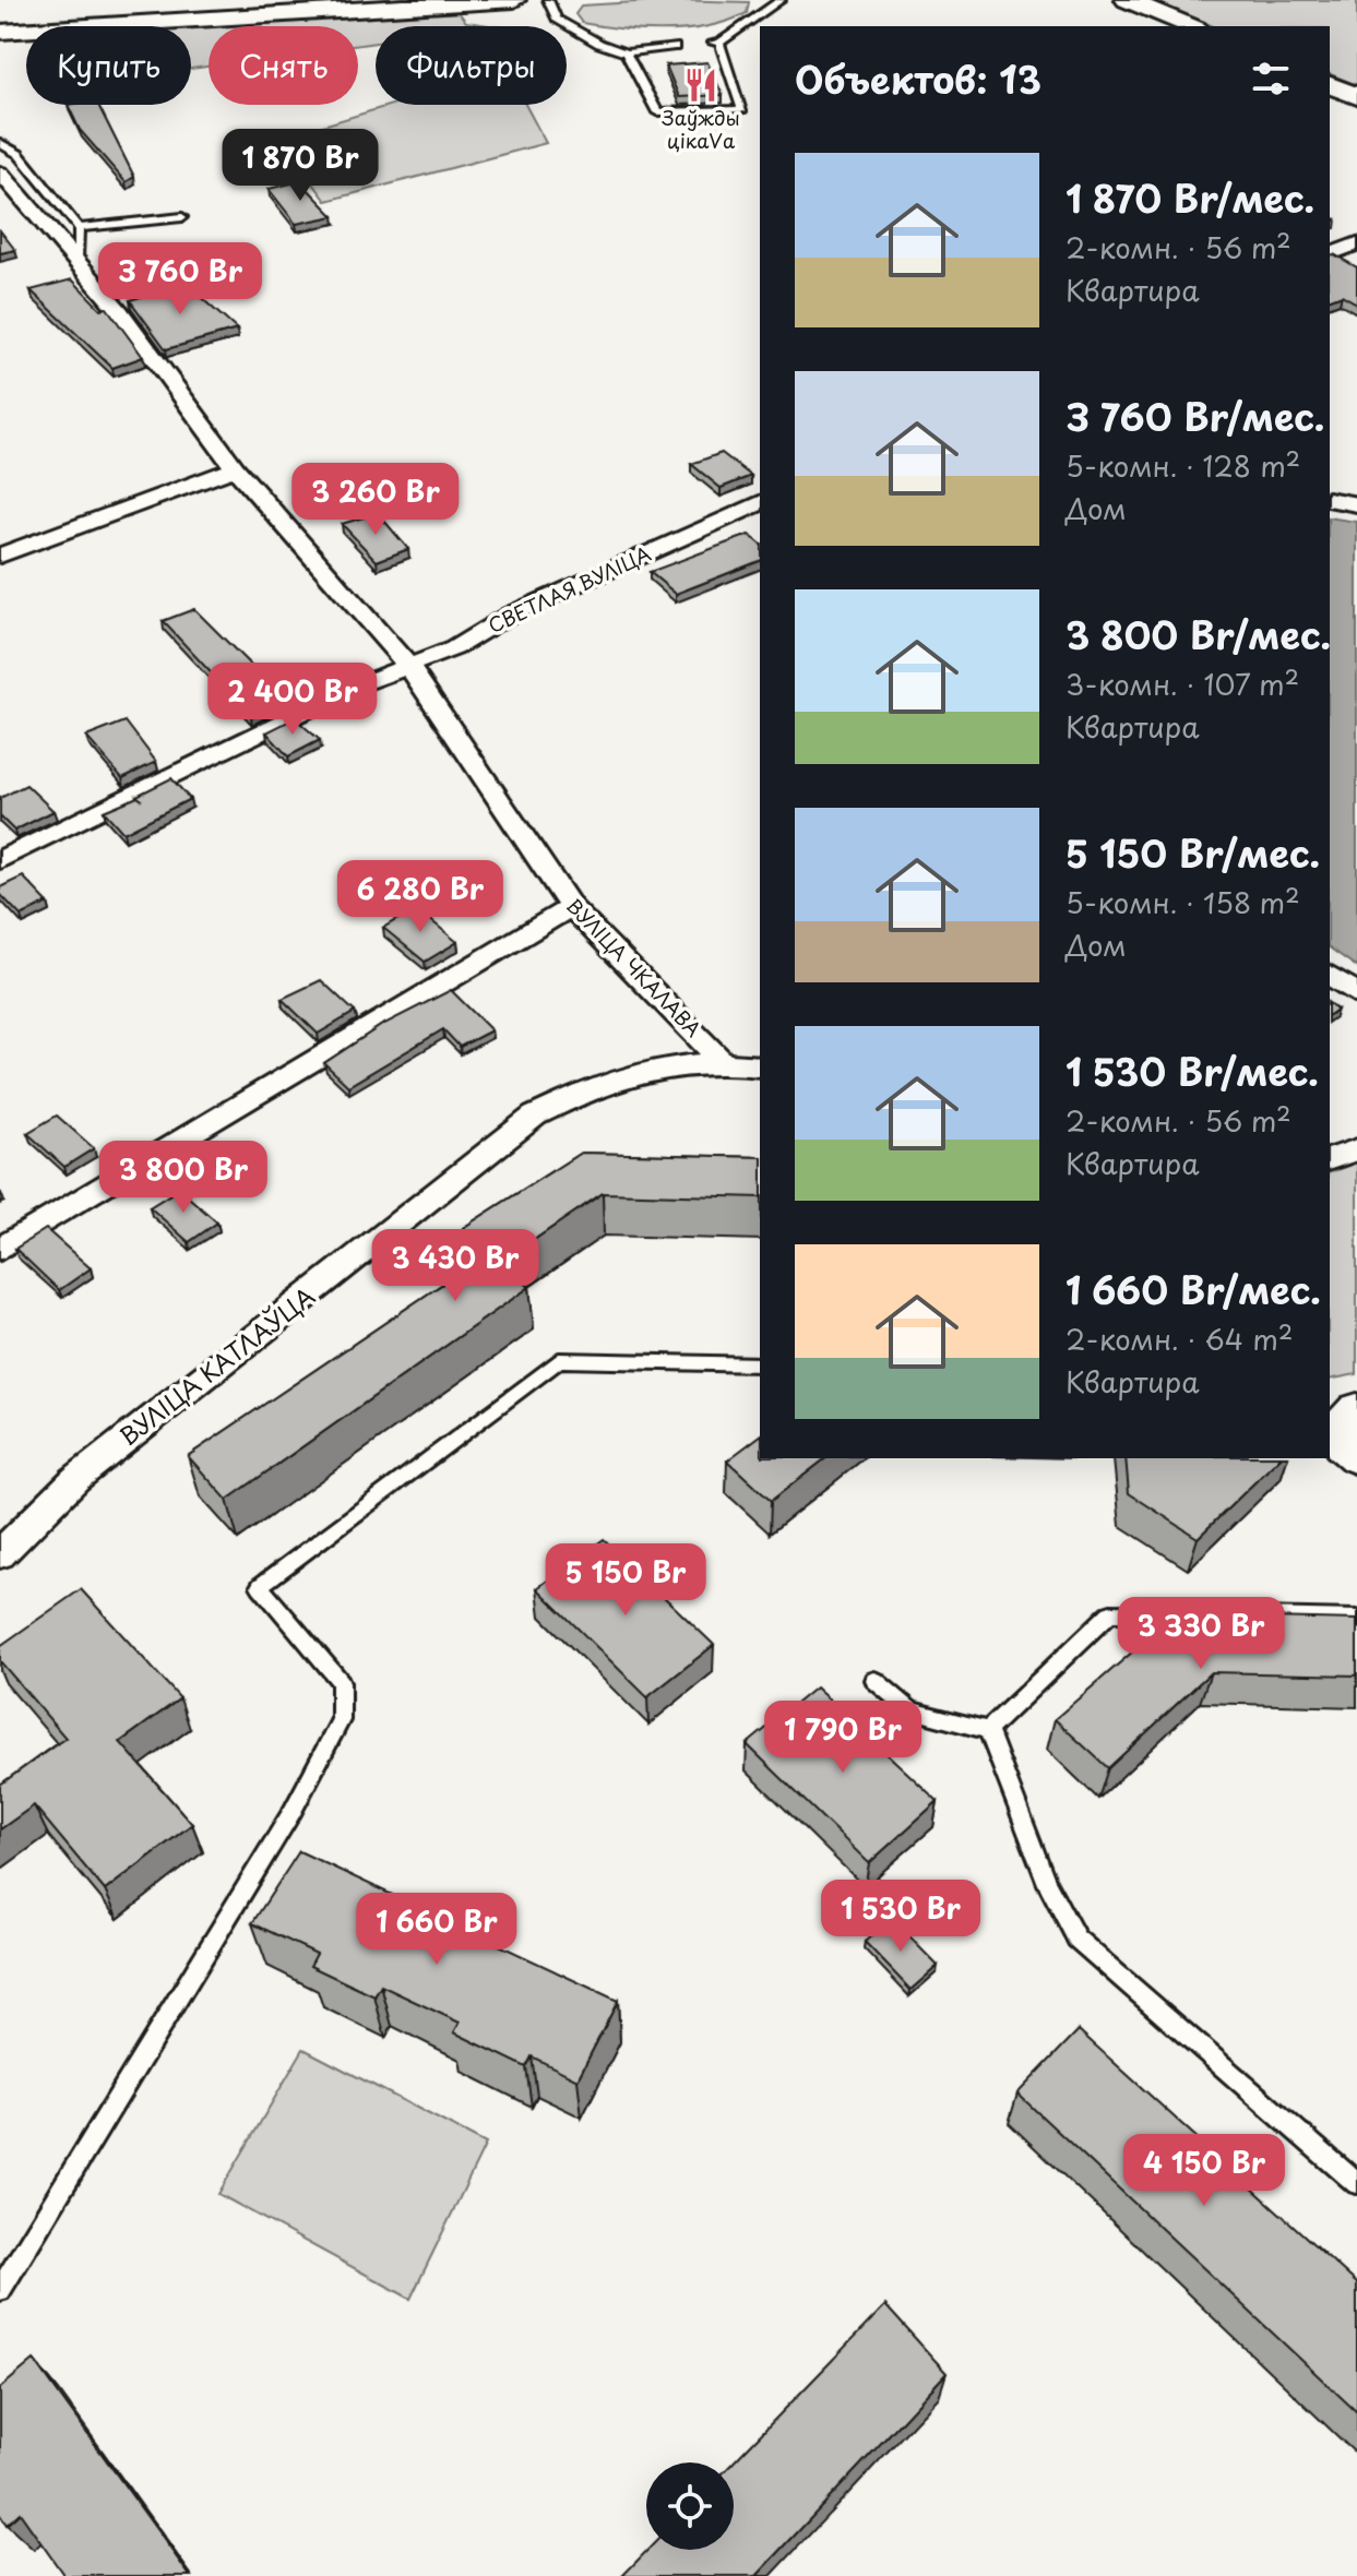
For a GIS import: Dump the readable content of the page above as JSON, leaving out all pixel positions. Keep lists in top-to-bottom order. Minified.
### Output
{"streets":{"street":["СВЕТЛАЯ ВУЛІЦА","ВУЛІЦА ЧКАЛАВА","ВУЛІЦА КАТЛАЎЦА"]},"crossings":[["СВЕТЛАЯ ВУЛІЦА","ВУЛІЦА ЧКАЛАВА"],["ВУЛІЦА ЧКАЛАВА","ВУЛІЦА КАТЛАЎЦА"]],"places":{"restaurant":["Заўжды цікаVа"]},"page":{"chip":["Купить","Снять","Фильтры"],"heading":"Объектов: 13","price":["1 870 Br","3 760 Br","3 260 Br","2 400 Br","6 280 Br","3 800 Br","3 430 Br","5 150 Br","3 330 Br","1 790 Br","1 530 Br","1 660 Br","4 150 Br"],"list":[{"name":"1 870 Br/мес.","note":"2-комн. · 56 m² · Квартира"},{"name":"3 760 Br/мес.","note":"5-комн. · 128 m² · Дом"},{"name":"3 800 Br/мес.","note":"3-комн. · 107 m² · Квартира"},{"name":"5 150 Br/мес.","note":"5-комн. · 158 m² · Дом"},{"name":"1 530 Br/мес.","note":"2-комн. · 56 m² · Квартира"},{"name":"1 660 Br/мес.","note":"2-комн. · 64 m² · Квартира"}]}}
